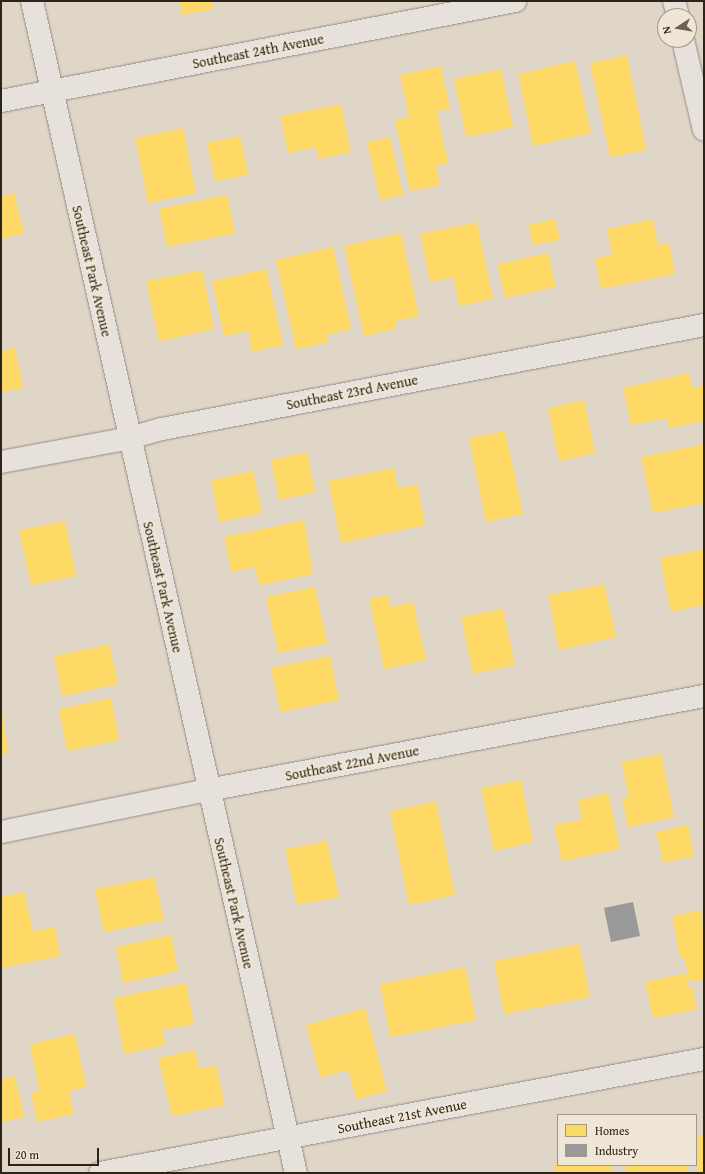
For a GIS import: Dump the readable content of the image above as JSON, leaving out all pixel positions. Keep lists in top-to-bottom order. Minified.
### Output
{"streets":{"street":["Southeast 24th Avenue","Southeast Park Avenue","Southeast 23rd Avenue","Southeast 22nd Avenue","Southeast 21st Avenue"]},"crossings":[["Southeast 24th Avenue","Southeast Park Avenue"],["Southeast Park Avenue","Southeast 23rd Avenue"],["Southeast Park Avenue","Southeast 22nd Avenue"],["Southeast Park Avenue","Southeast 21st Avenue"]],"legend":["Homes","Industry"],"scale_bar":"20 m","north":"left"}
